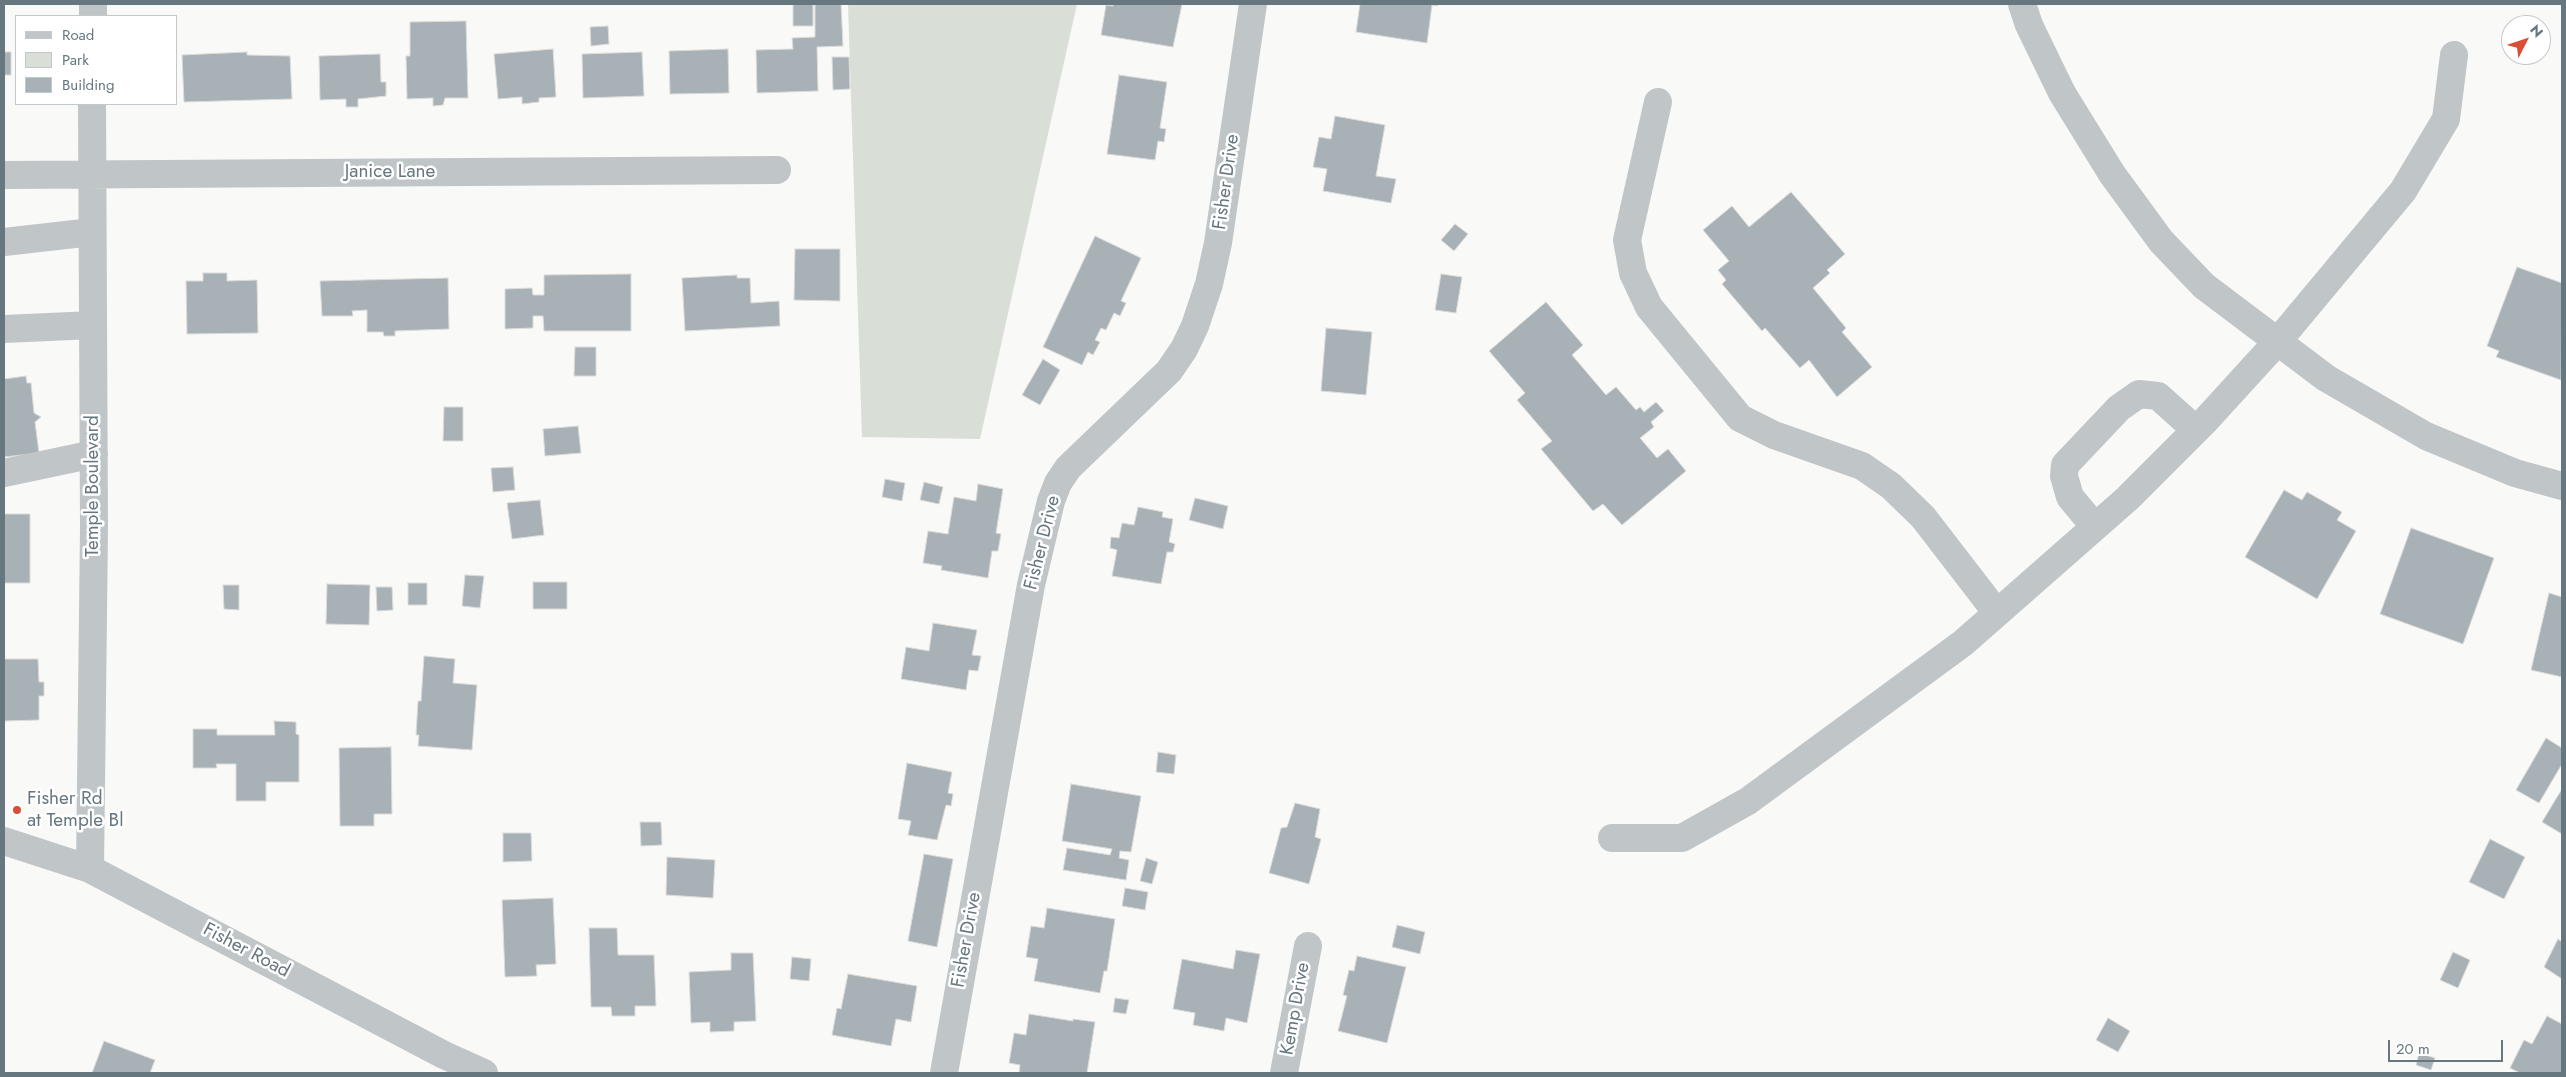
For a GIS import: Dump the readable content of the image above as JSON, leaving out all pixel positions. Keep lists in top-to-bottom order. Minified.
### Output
{"streets":{"street":["Janice Lane","Fisher Drive","Temple Boulevard","Fisher Road","Kemp Drive"]},"crossings":[["Janice Lane","Temple Boulevard"],["Temple Boulevard","Fisher Road"]],"places":["Fisher Rd at Temple Bl"],"legend":["Road","Park","Building"],"scale_bar":"20 m","north":"top right"}
